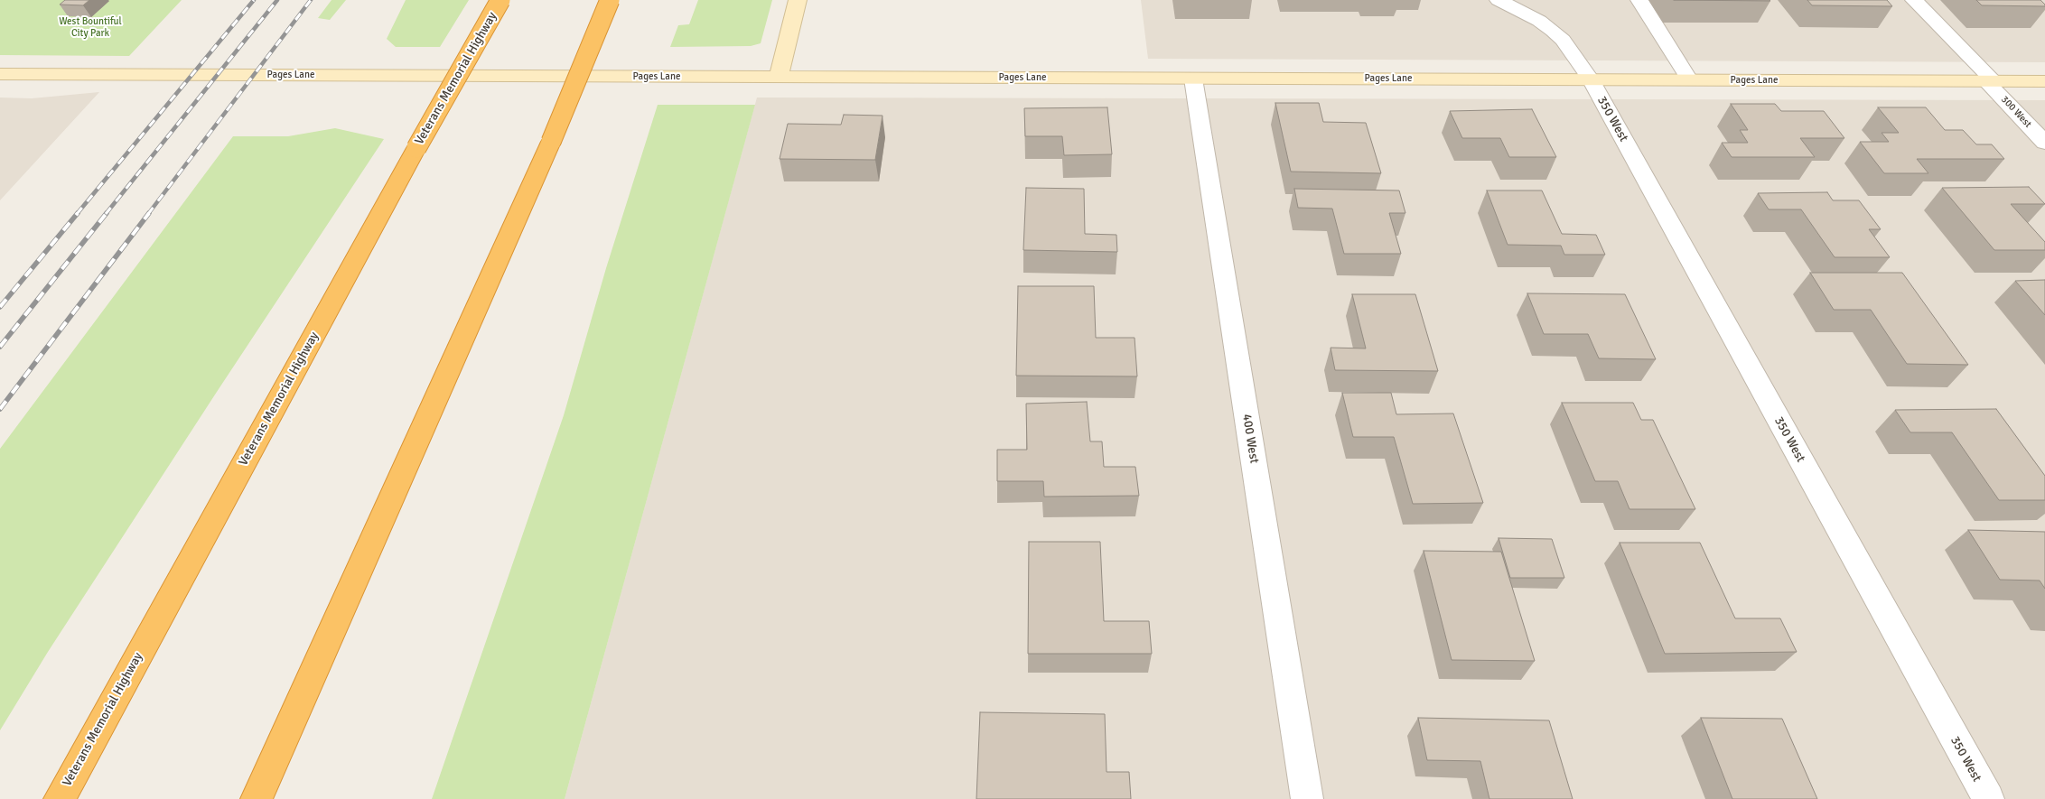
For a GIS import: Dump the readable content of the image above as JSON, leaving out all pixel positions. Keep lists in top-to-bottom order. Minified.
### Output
{"streets":{"highway":["Veterans Memorial Highway"],"street":["Pages Lane","300 West","350 West","400 West"]},"crossings":[["Pages Lane","300 West"],["Pages Lane","350 West"],["Pages Lane","400 West"]],"parks":["West Bountiful City Park"]}
